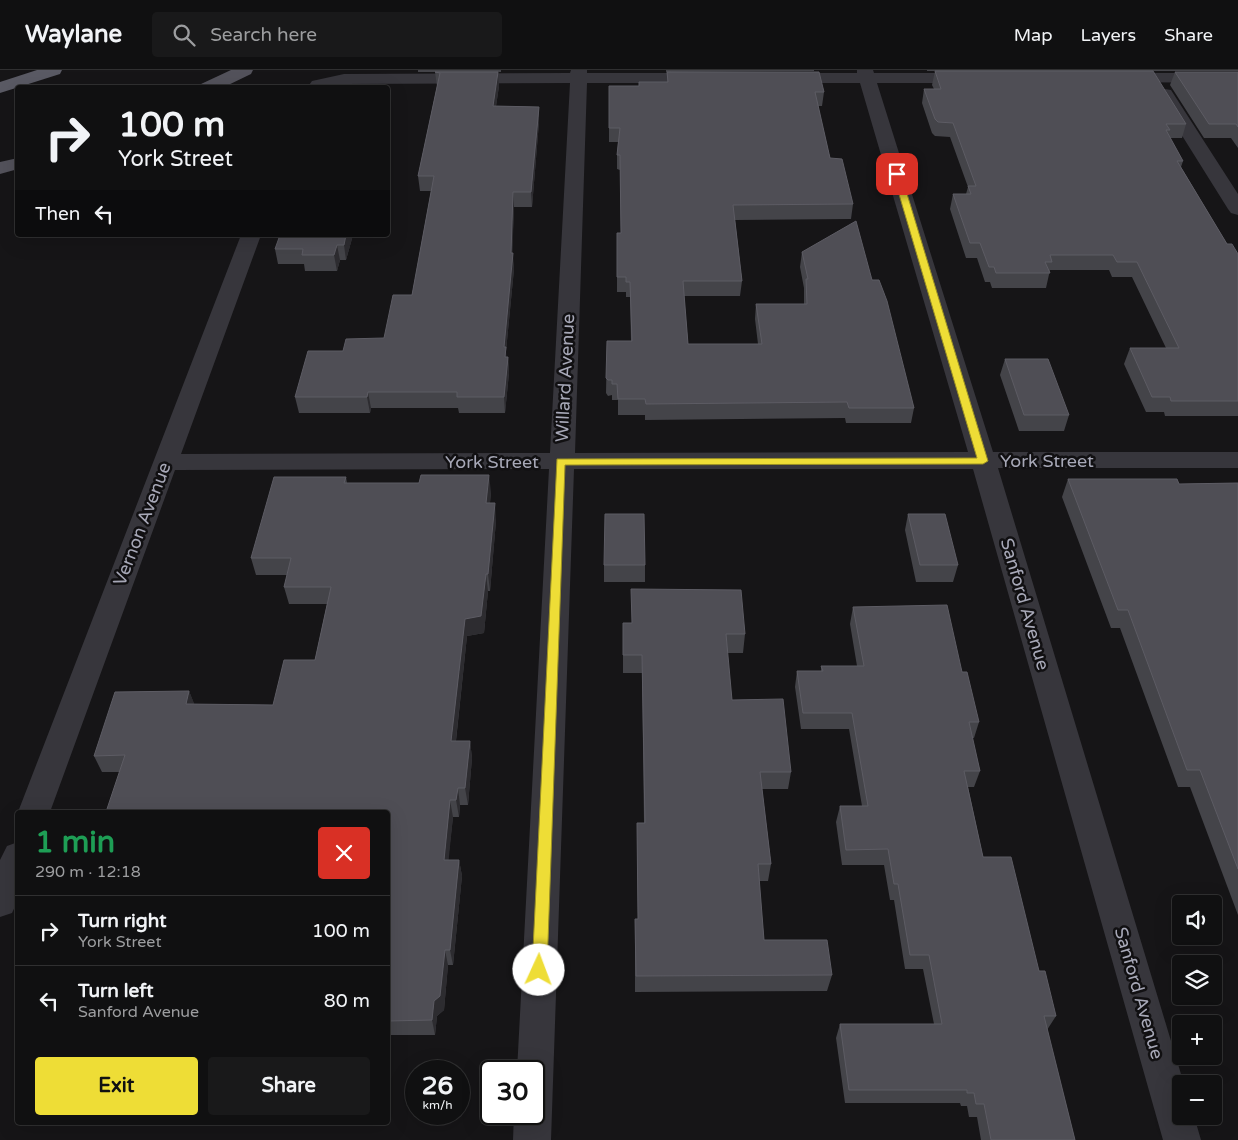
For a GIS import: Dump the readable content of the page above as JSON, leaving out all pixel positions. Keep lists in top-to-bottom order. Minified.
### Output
{"streets":{"street":["Willard Avenue","York Street","Vernon Avenue","Sanford Avenue"]},"crossings":[["Willard Avenue","York Street"],["York Street","Vernon Avenue"],["York Street","Sanford Avenue"]],"page":{"header":"Waylane","search":"Search here","nav":["Map","Layers","Share"],"turn":["100 m","York Street"],"then":"Then","heading":["1 min","290 m · 12:18"],"map_buttons":["+","−"],"list":[{"name":"Turn right","note":"York Street","value":"100 m"},{"name":"Turn left","note":"Sanford Avenue","value":"80 m"}],"buttons":["Exit","Share"],"speed":"26 km/h","limit":"30"}}
